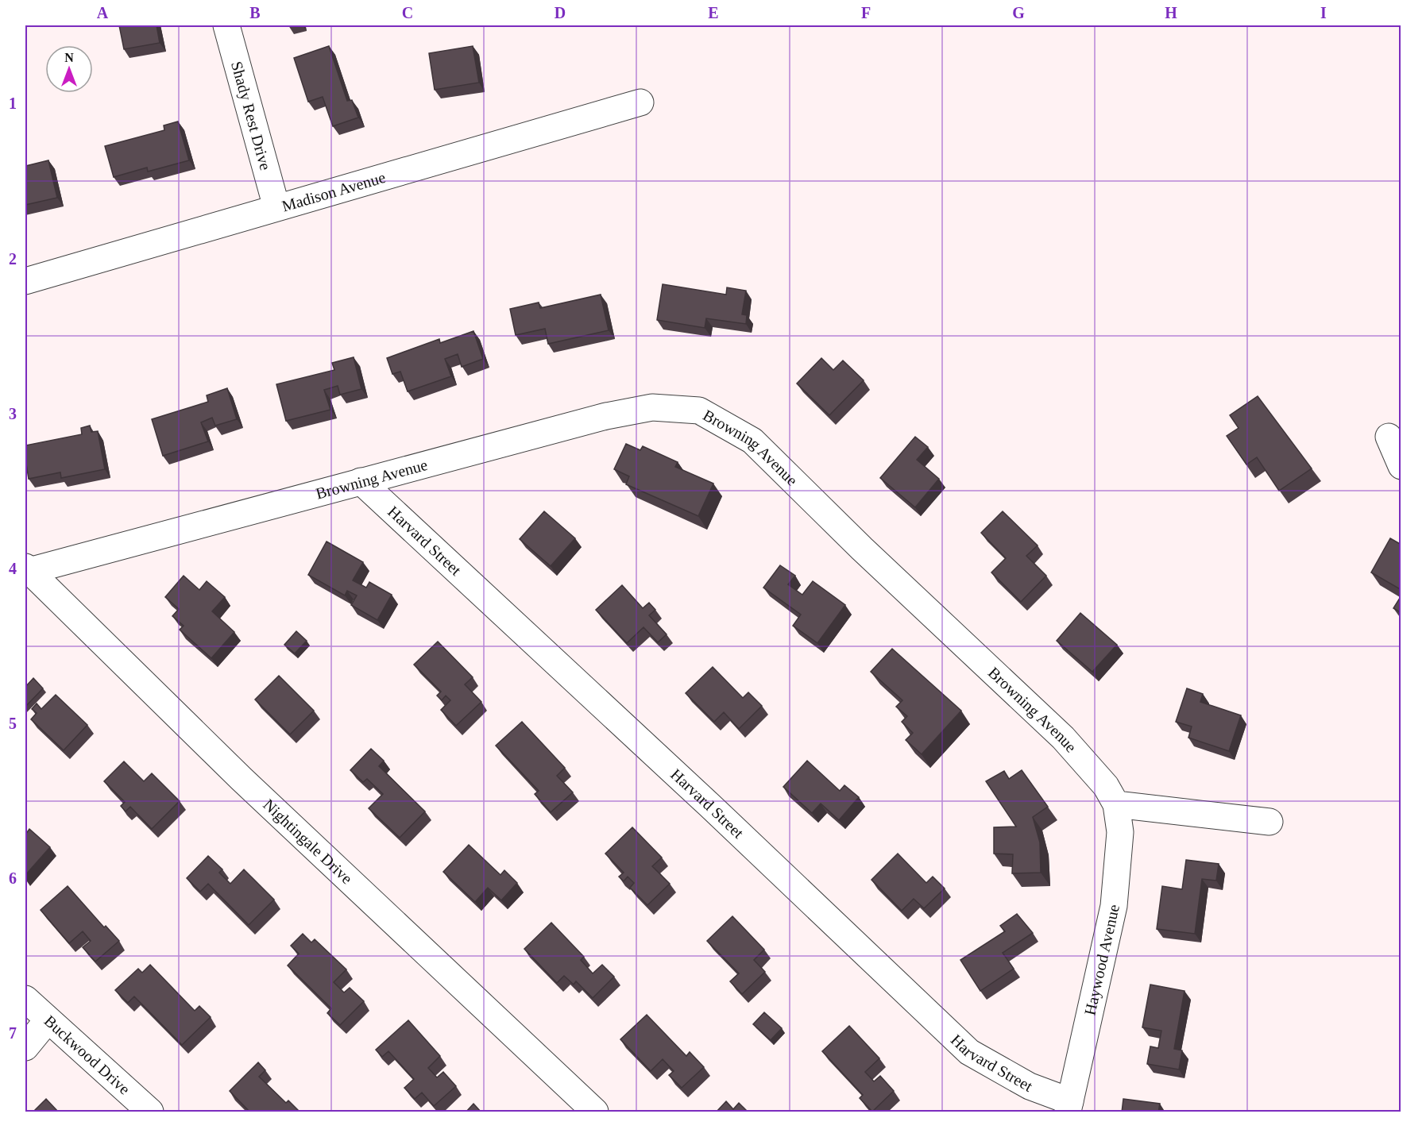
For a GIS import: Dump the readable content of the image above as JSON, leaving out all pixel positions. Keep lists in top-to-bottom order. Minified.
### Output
{"streets":{"street":["Shady Rest Drive","Madison Avenue","Browning Avenue","Harvard Street","Nightingale Drive","Haywood Avenue","Buckwood Drive"]},"crossings":[["Shady Rest Drive","Madison Avenue"],["Browning Avenue","Harvard Street"],["Browning Avenue","Nightingale Drive"],["Browning Avenue","Haywood Avenue"],["Harvard Street","Haywood Avenue"]],"north":"top","grid":{"columns":["A","B","C","D","E","F","G","H","I"],"rows":["1","2","3","4","5","6","7"]}}
